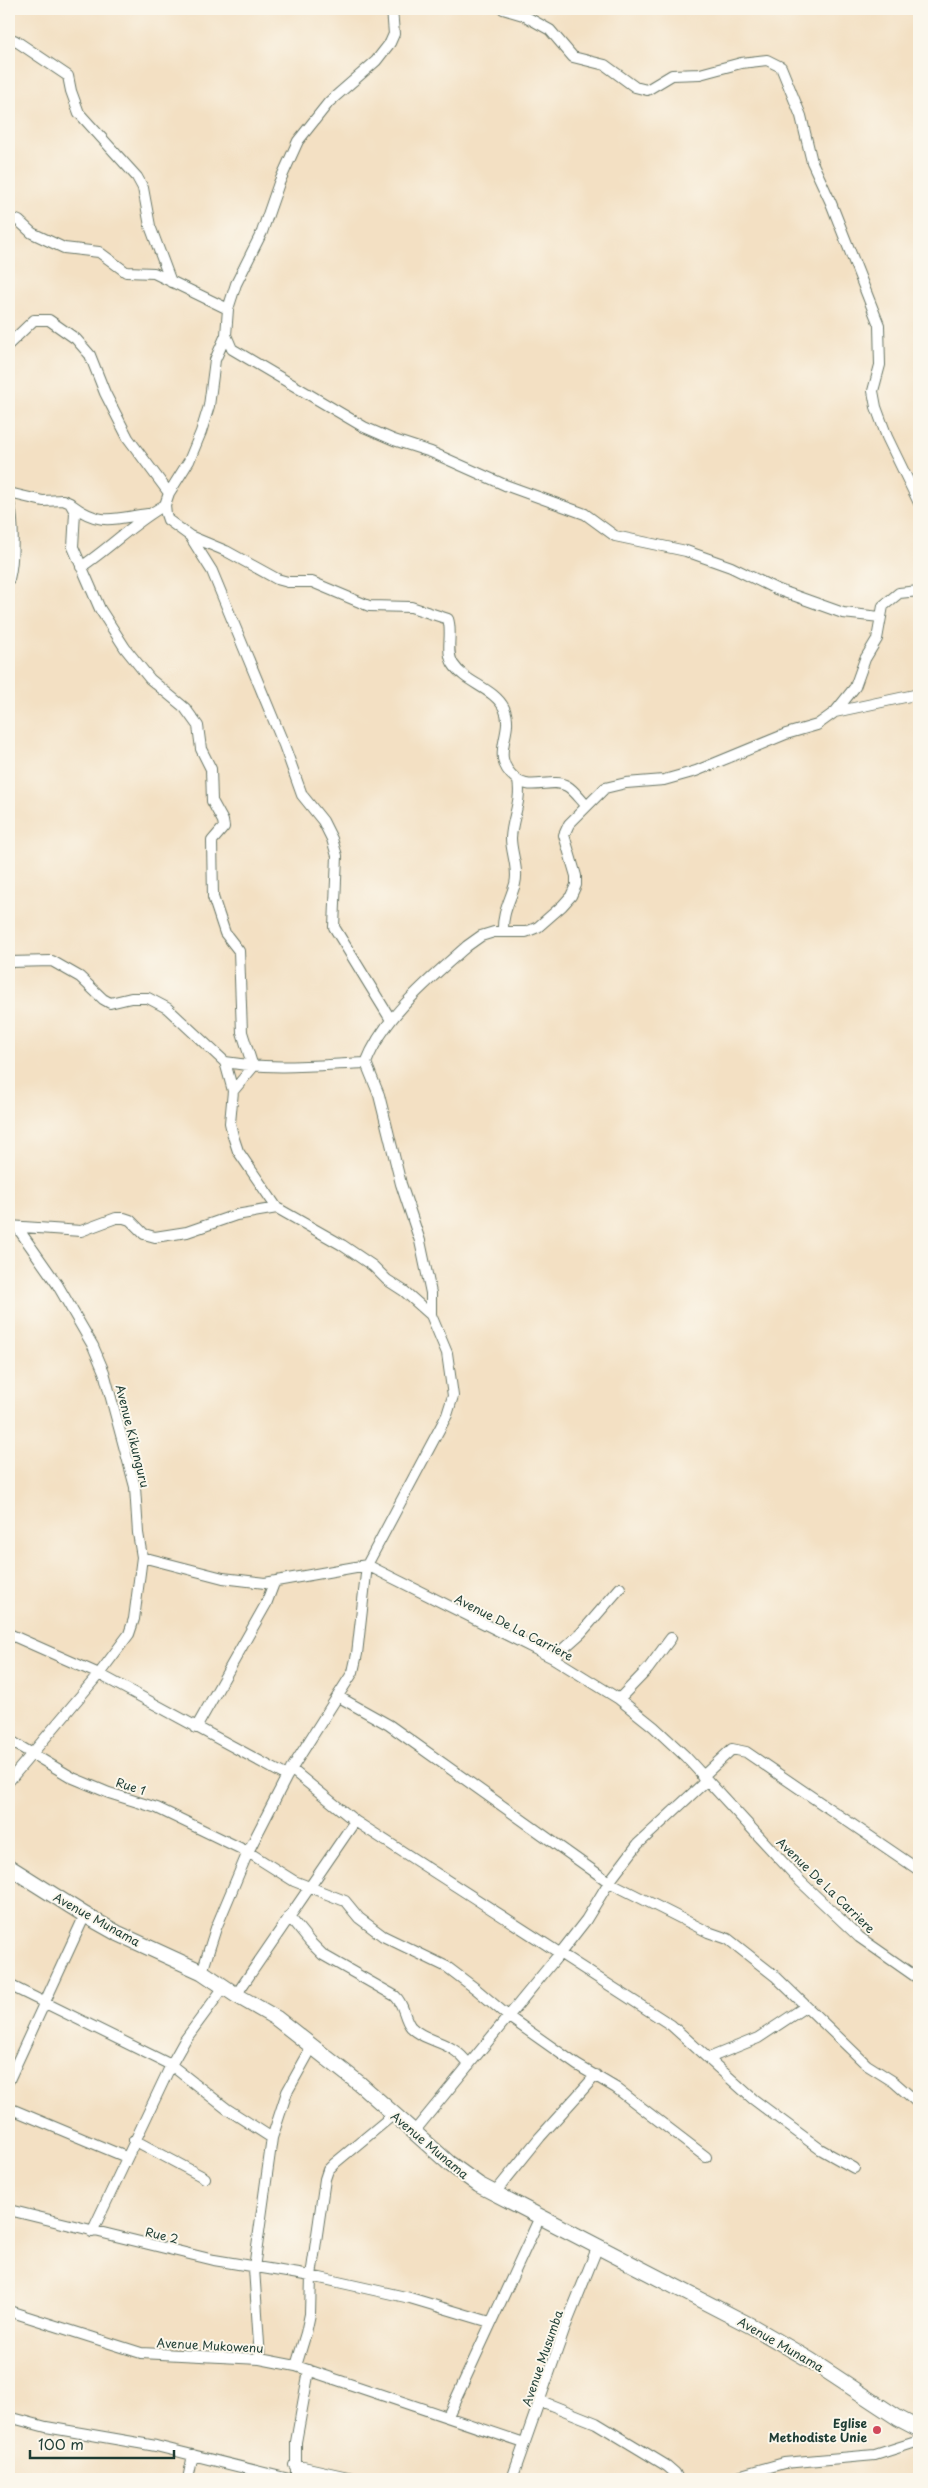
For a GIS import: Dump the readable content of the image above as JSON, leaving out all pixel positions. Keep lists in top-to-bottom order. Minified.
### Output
{"streets":{"street":["Avenue Kikunguru","Avenue De La Carriere","Rue 1","Avenue Munama","Rue 2","Avenue Mukowenu","Avenue Musumba"]},"crossings":[["Avenue Kikunguru","Rue 1"],["Avenue Munama","Avenue Musumba"],["Avenue Mukowenu","Avenue Musumba"]],"places":["Eglise Methodiste Unie"],"scale_bar":"100 m"}
